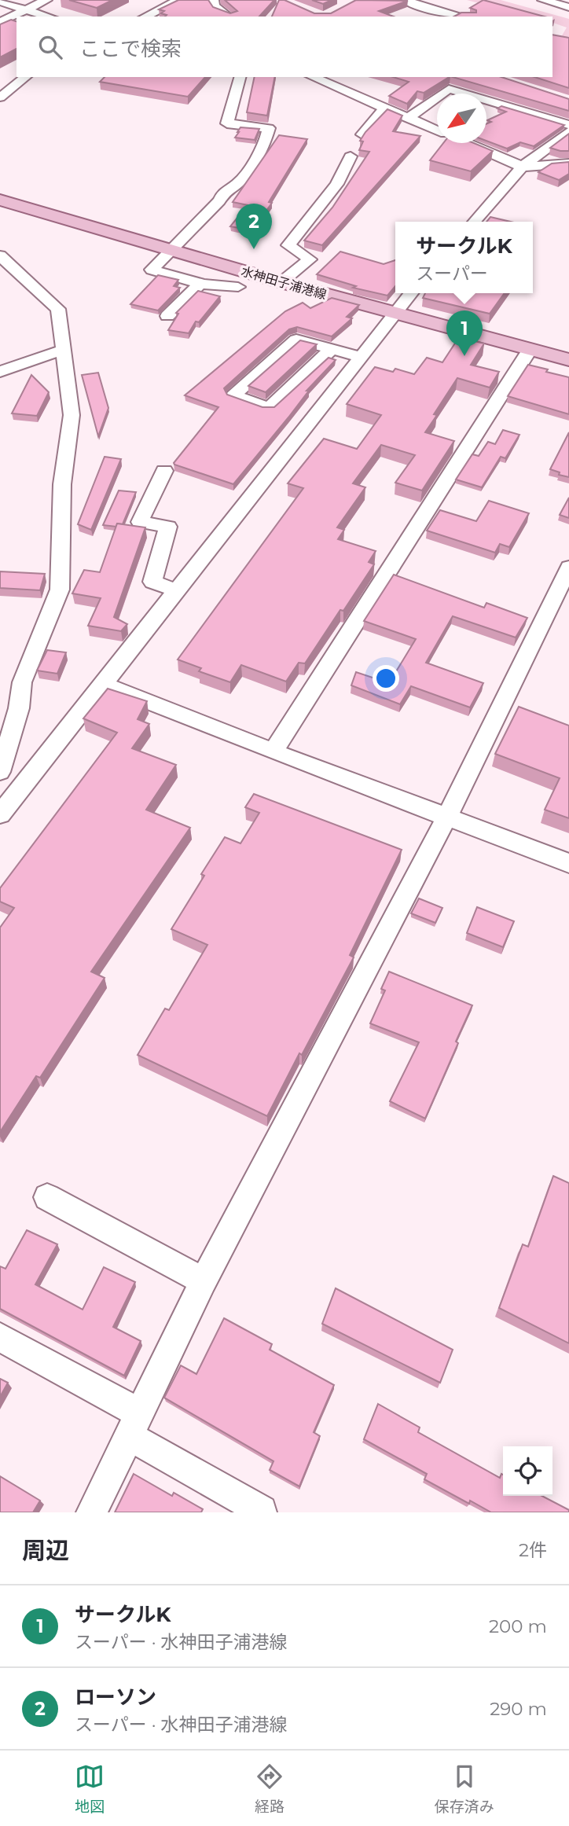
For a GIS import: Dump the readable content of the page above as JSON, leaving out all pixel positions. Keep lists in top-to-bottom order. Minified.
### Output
{"streets":{"main road":["水神田子浦港線"]},"north":"bottom left","page":{"search":"ここで検索","pins":["2","1"],"popup":["サークルK","スーパー"],"heading":["周辺","2件"],"list":[{"mark":"1","name":"サークルK","note":"スーパー · 水神田子浦港線","value":"200 m"},{"mark":"2","name":"ローソン","note":"スーパー · 水神田子浦港線","value":"290 m"}],"nav":["地図","経路","保存済み"]}}
